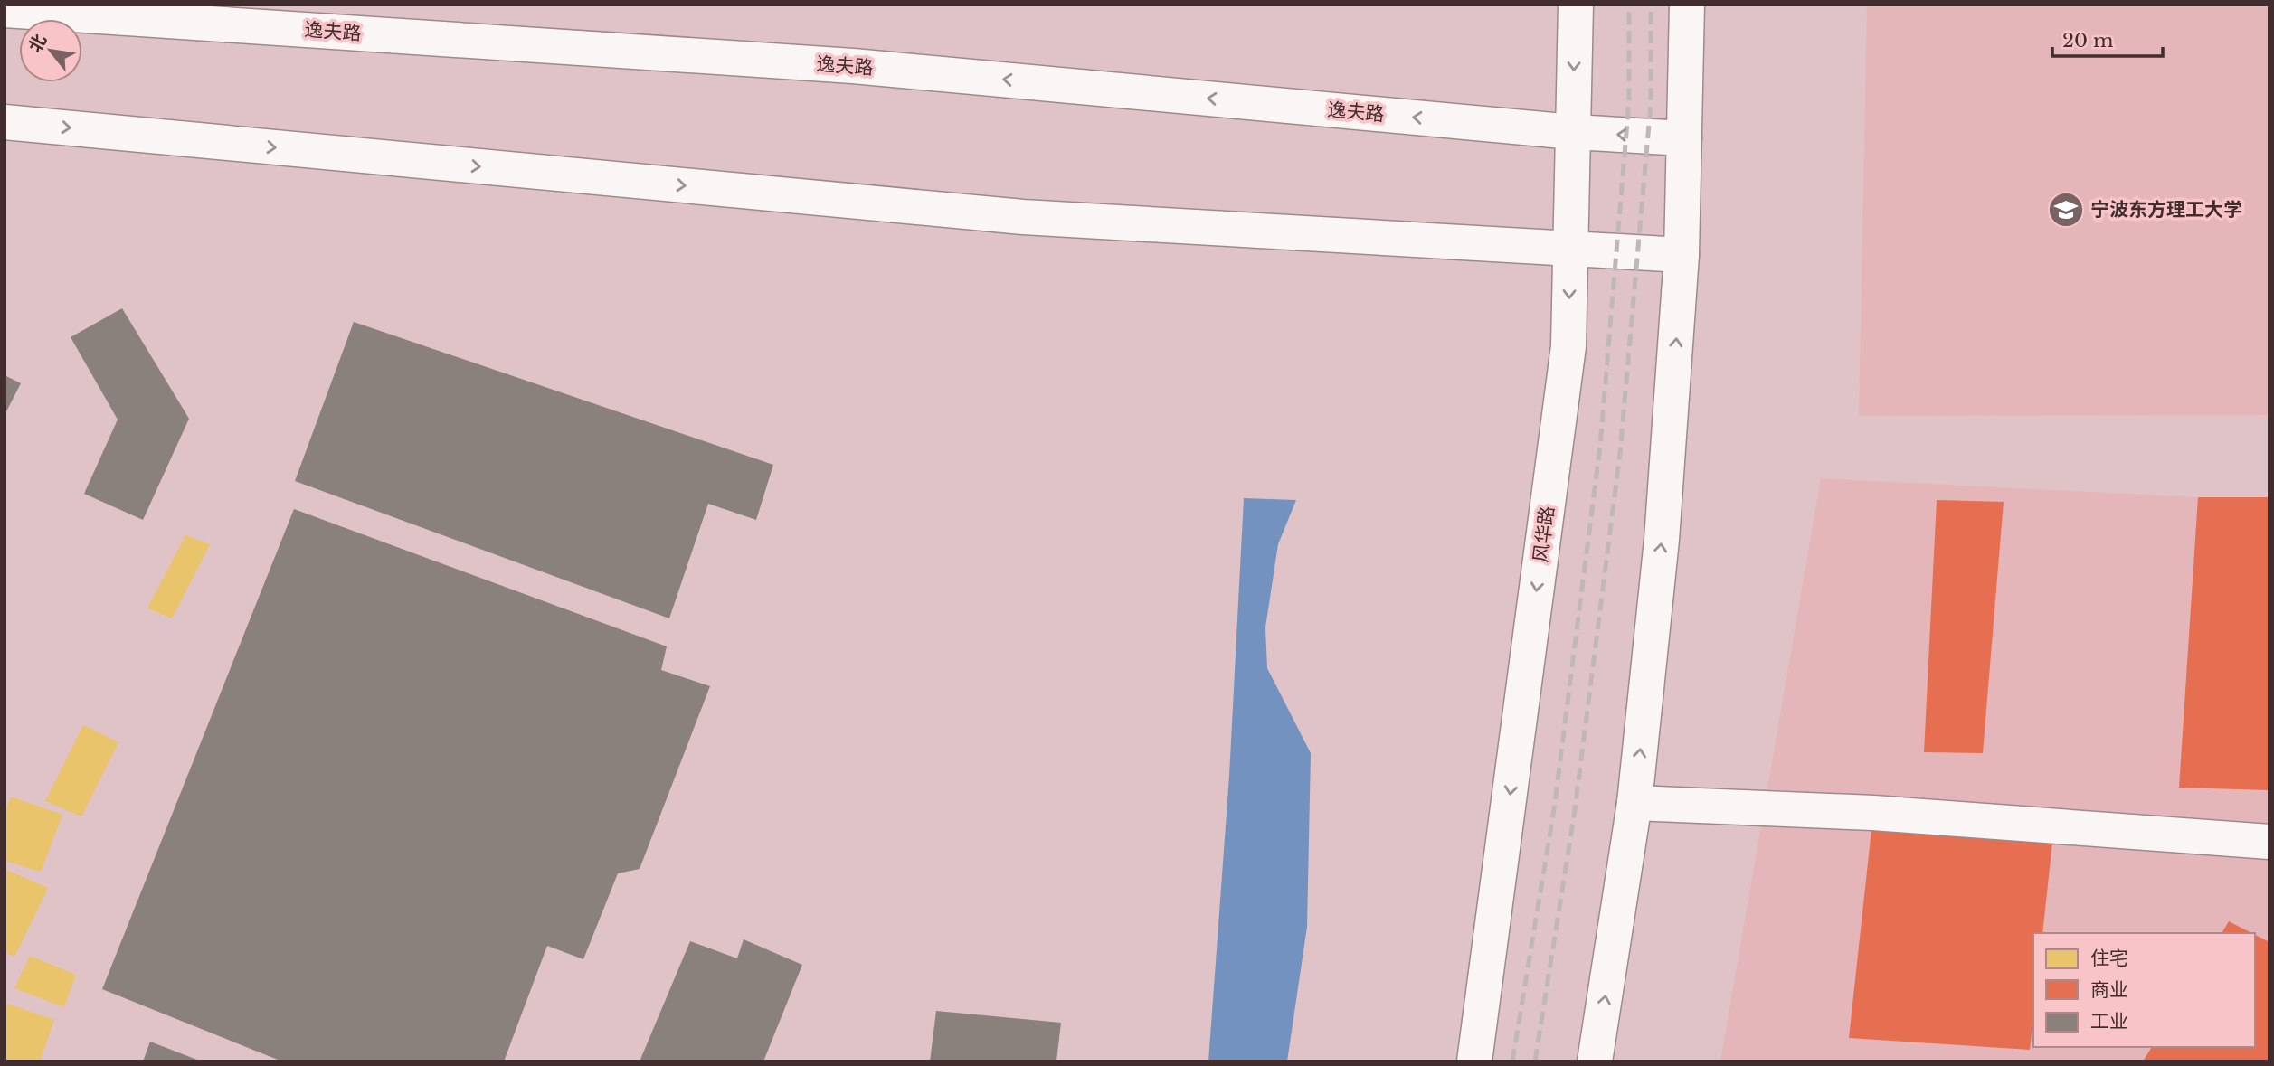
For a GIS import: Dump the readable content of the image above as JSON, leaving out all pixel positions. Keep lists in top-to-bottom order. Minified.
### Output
{"streets":{"main road":["逸夫路","风华路"]},"crossings":[["逸夫路","风华路"]],"places":{"school or university":["宁波东方理工大学"]},"legend":["住宅","商业","工业"],"scale_bar":"20 m","north":"top left"}
